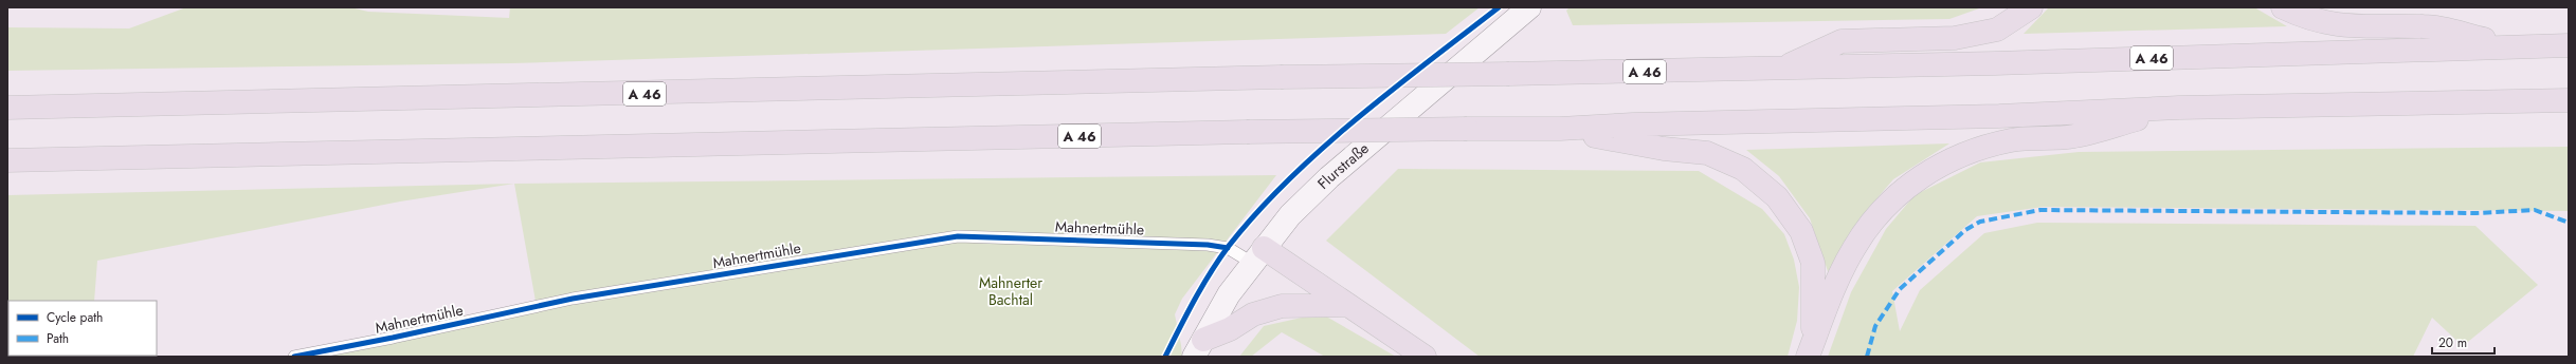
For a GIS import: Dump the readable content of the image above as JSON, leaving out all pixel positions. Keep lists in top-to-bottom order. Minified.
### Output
{"streets":{"highway":["A 46"],"main road":["Flurstraße"],"lane":["Mahnertmühle"]},"crossings":[["Flurstraße","Mahnertmühle"]],"parks":["Mahnerter Bachtal"],"legend":["Cycle path","Path"],"scale_bar":"20 m"}
